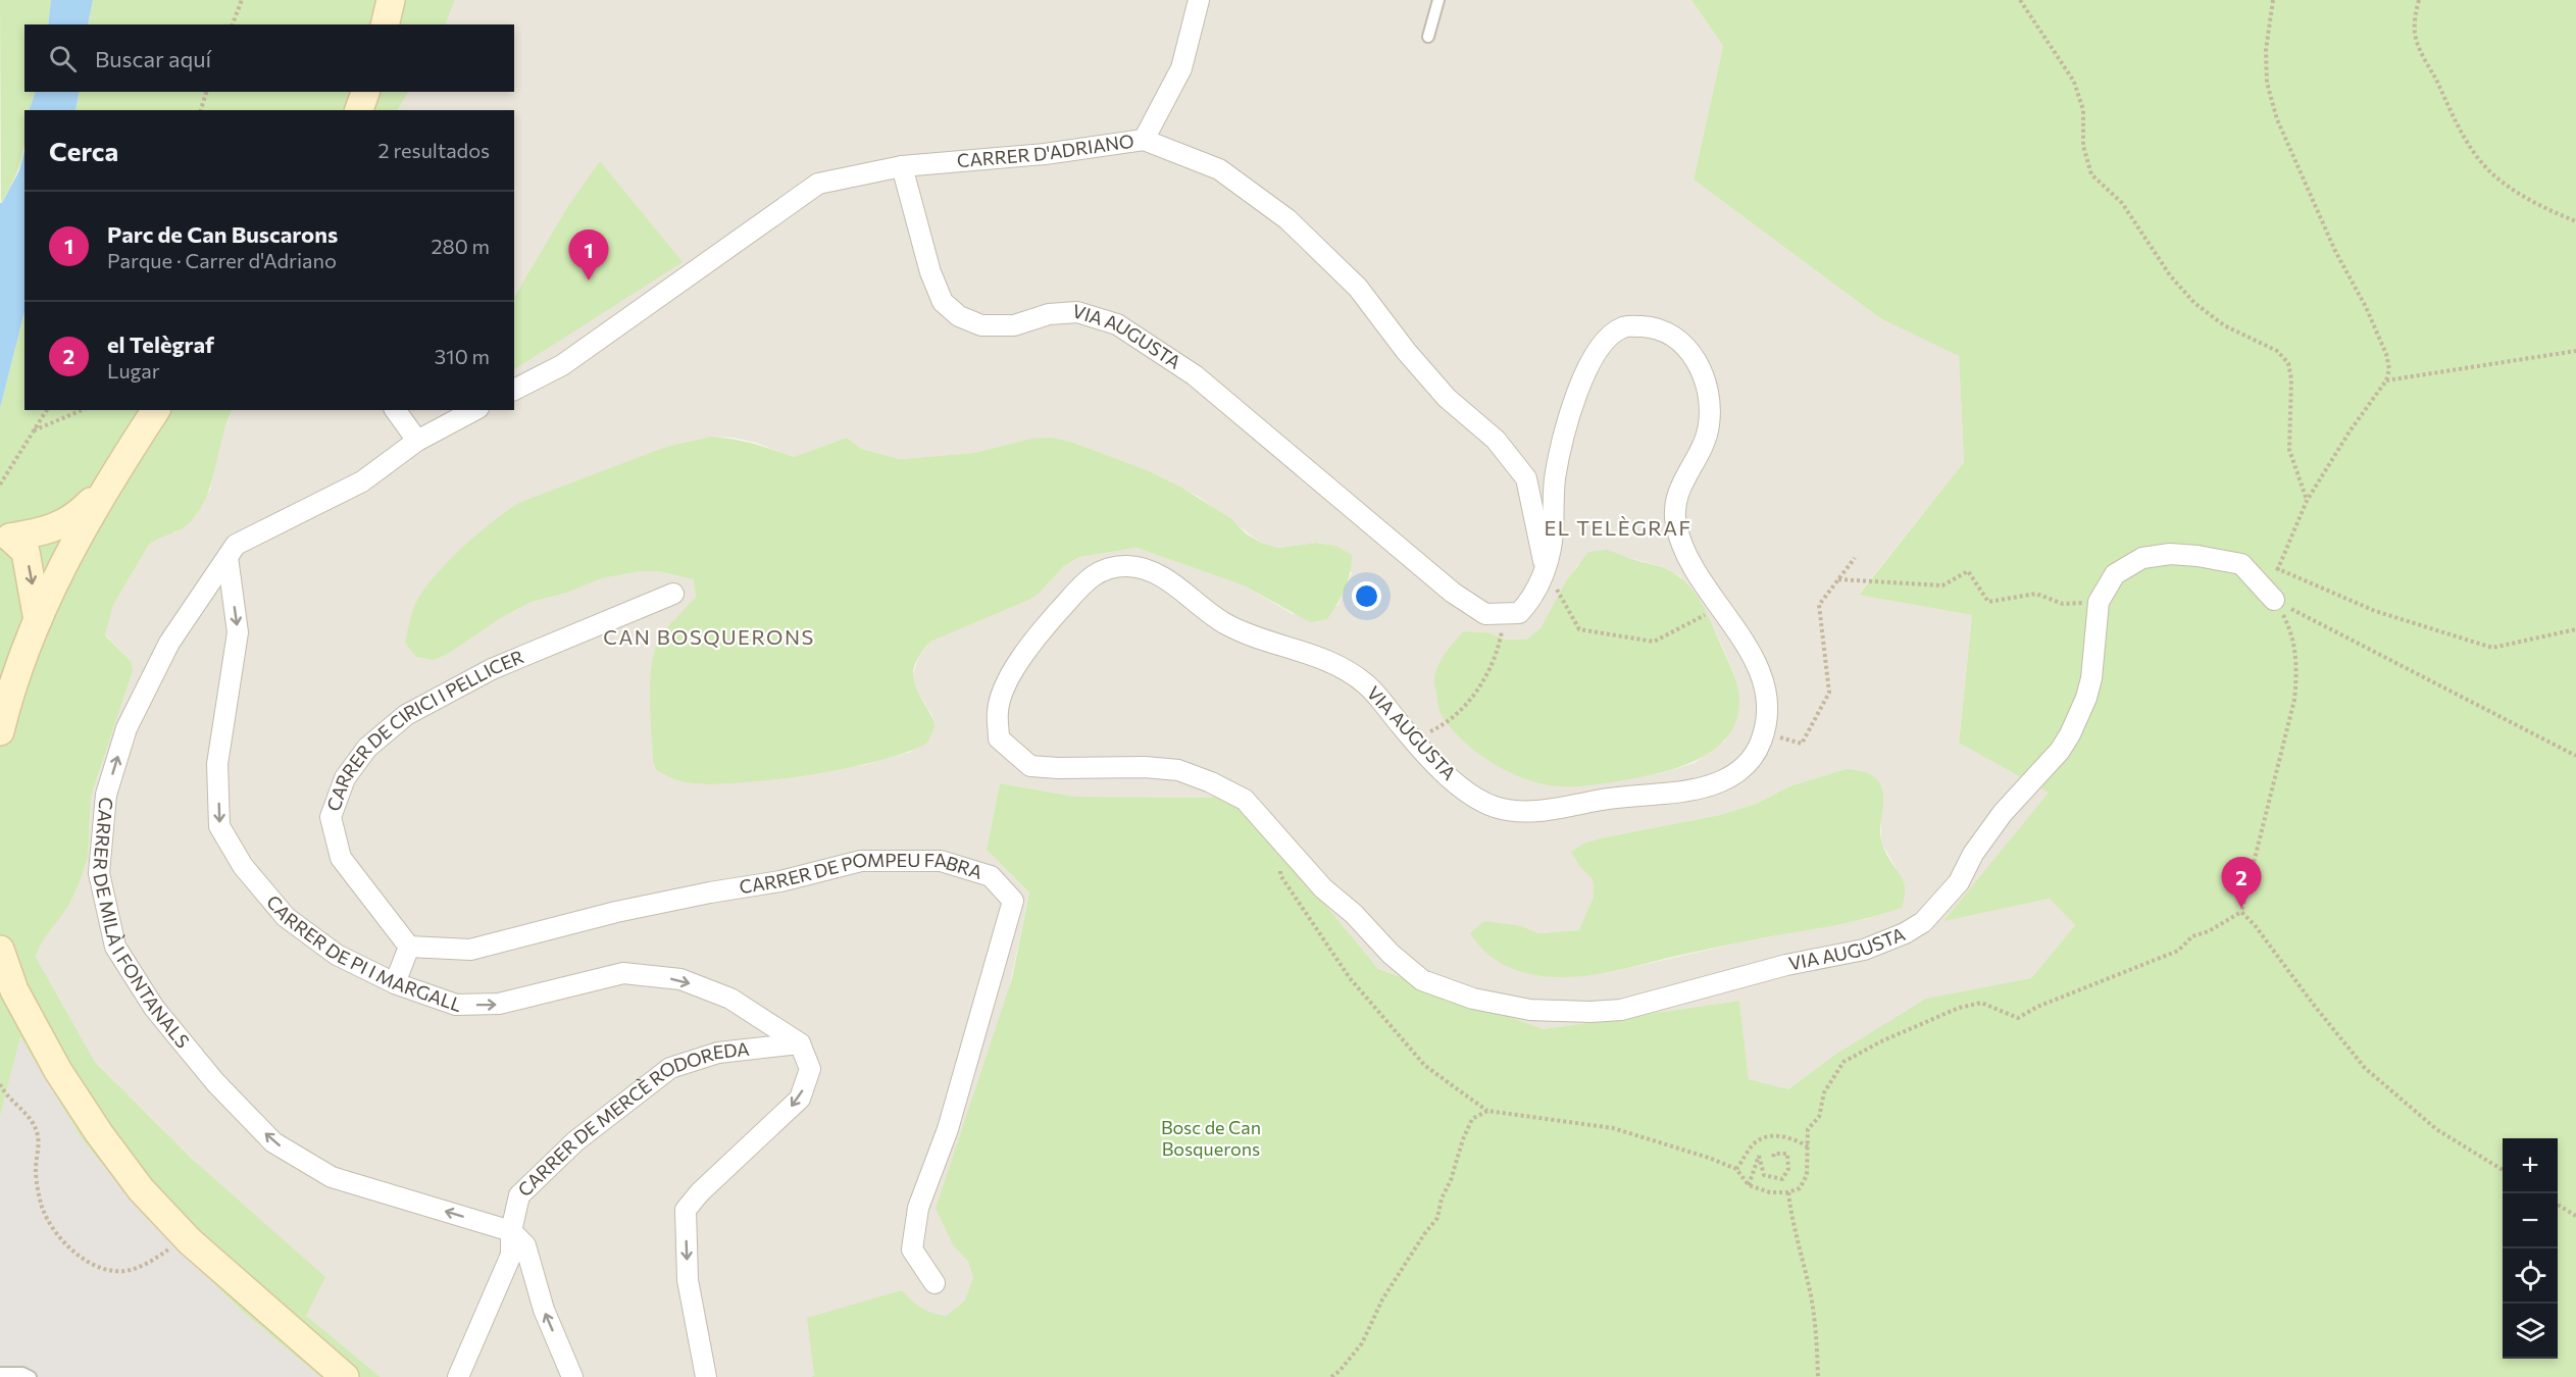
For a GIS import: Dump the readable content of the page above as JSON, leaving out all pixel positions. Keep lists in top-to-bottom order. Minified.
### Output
{"streets":{"street":["CARRER D'ADRIANO","VIA AUGUSTA","CARRER DE CIRICI I PELLICER","CARRER DE POMPEU FABRA","CARRER DE MILÀ I FONTANALS","CARRER DE PI I MARGALL","CARRER DE MERCÈ RODOREDA"]},"crossings":[["CARRER D'ADRIANO","VIA AUGUSTA"],["CARRER DE CIRICI I PELLICER","CARRER DE POMPEU FABRA"],["CARRER DE MILÀ I FONTANALS","CARRER DE PI I MARGALL"],["CARRER DE MILÀ I FONTANALS","CARRER DE MERCÈ RODOREDA"],["CARRER DE PI I MARGALL","CARRER DE MERCÈ RODOREDA"]],"districts":["EL TELÈGRAF","CAN BOSQUERONS"],"parks":["Bosc de Can Bosquerons"],"page":{"search":"Buscar aquí","heading":["Cerca","2 resultados"],"list":[{"mark":"1","name":"Parc de Can Buscarons","note":"Parque · Carrer d'Adriano","value":"280 m"},{"mark":"2","name":"el Telègraf","note":"Lugar","value":"310 m"}],"pins":["1","2"],"map_buttons":["+","−"]}}
